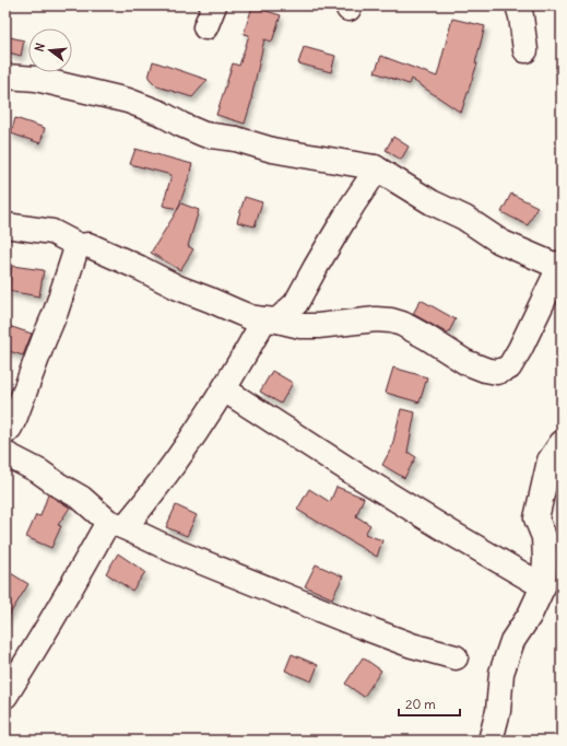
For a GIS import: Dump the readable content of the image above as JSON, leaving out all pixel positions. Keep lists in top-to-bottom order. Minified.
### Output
{"scale_bar":"20 m","north":"left"}
